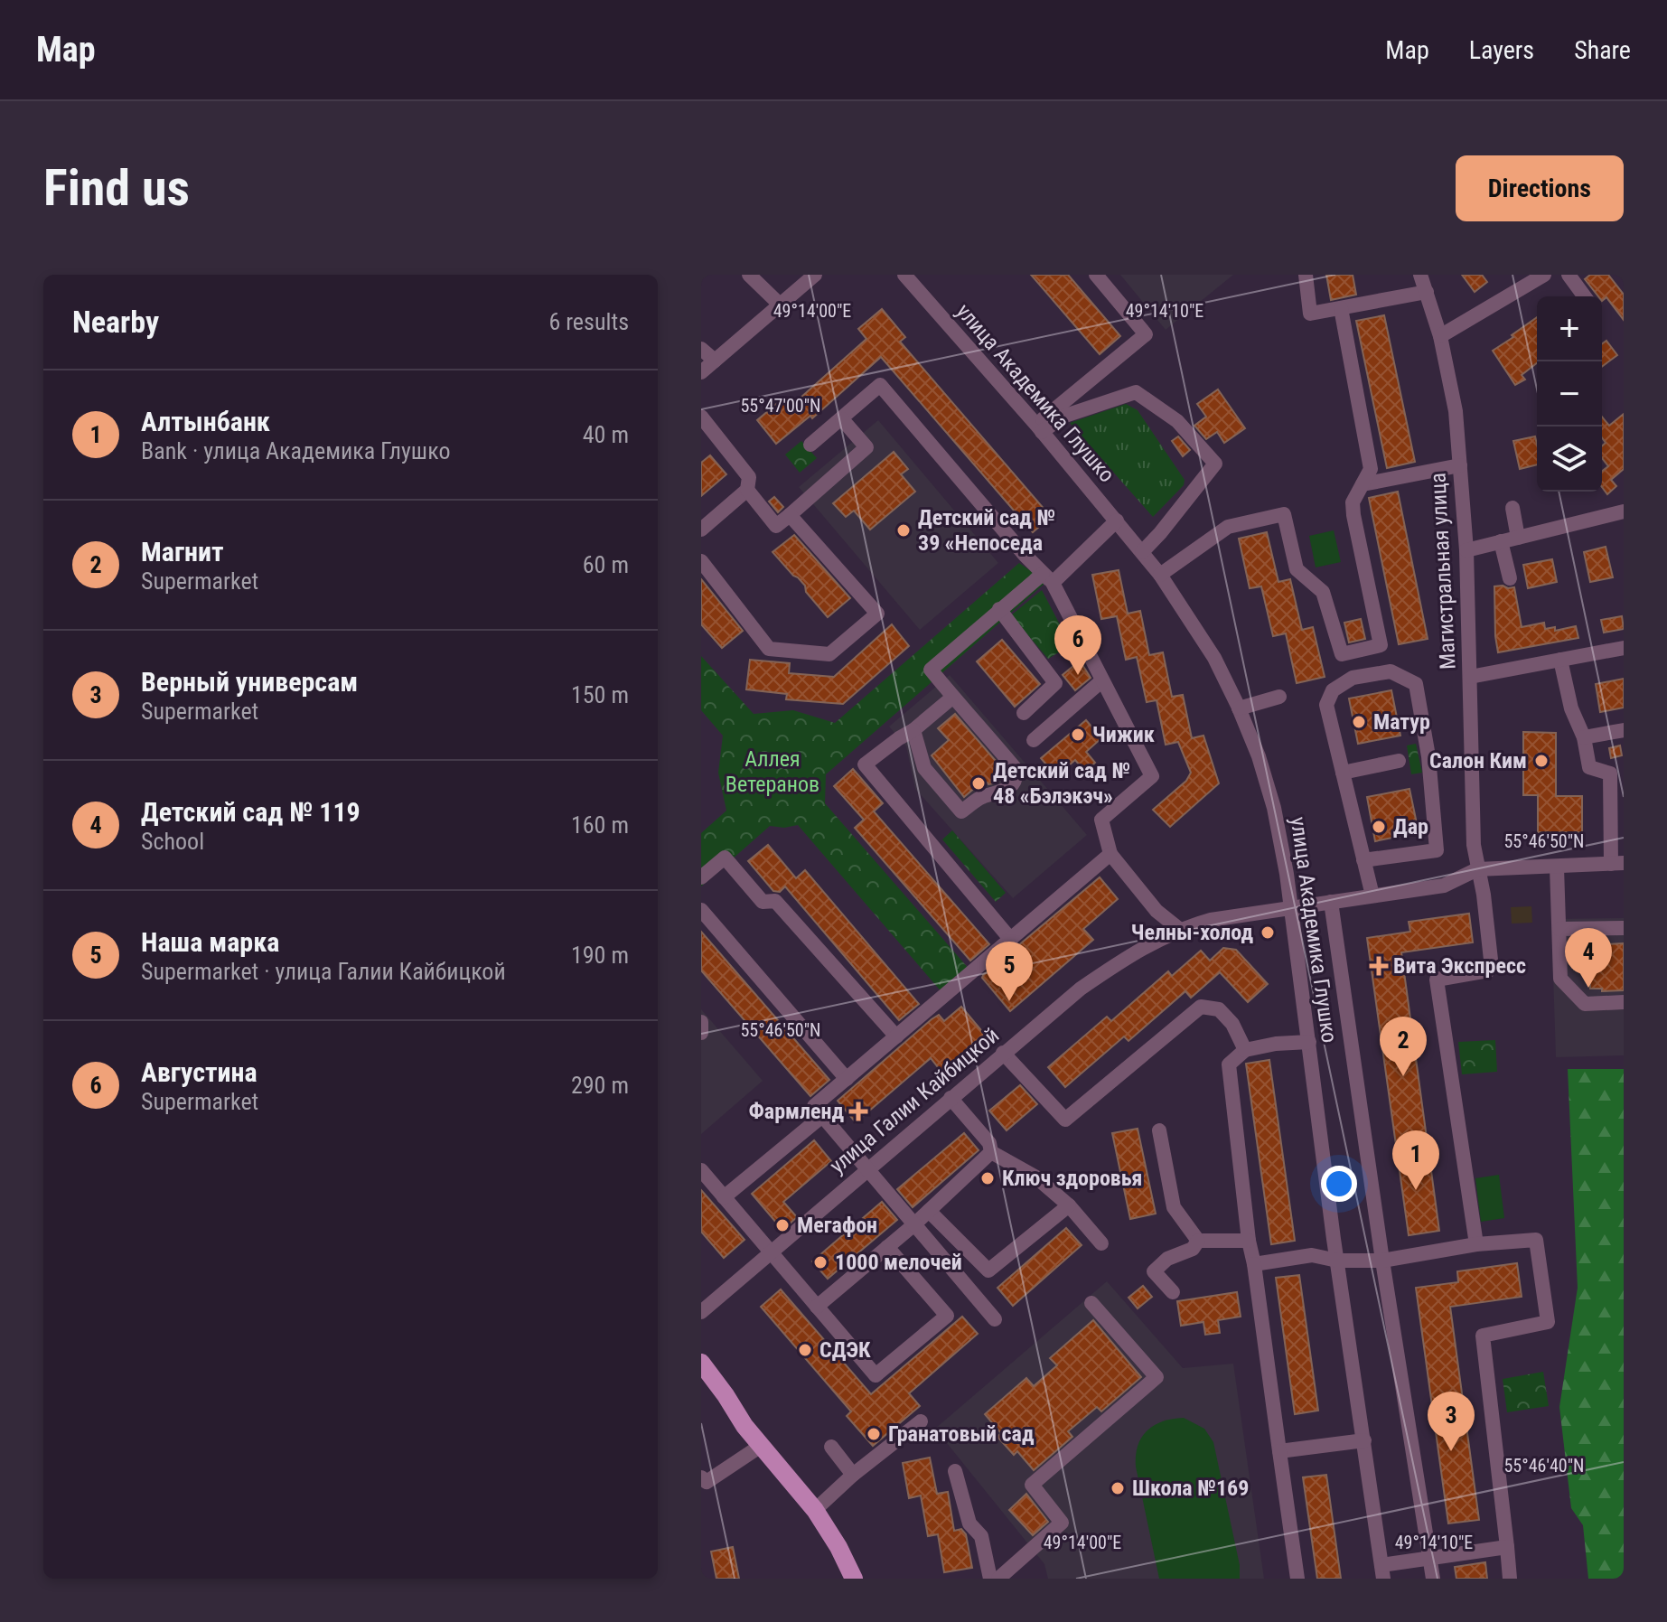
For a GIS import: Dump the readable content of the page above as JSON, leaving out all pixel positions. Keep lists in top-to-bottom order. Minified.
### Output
{"streets":{"street":["улица Академика Глушко","Магистральная улица","улица Галии Кайбицкой"]},"crossings":[["улица Академика Глушко","улица Галии Кайбицкой"],["Магистральная улица","улица Галии Кайбицкой"]],"parks":["Аллея Ветеранов"],"places":{"other":["Детский сад № 39 «Непоседа","Матур","Чижик","Салон Ким","Детский сад № 48 «Бэлэкэч»","Дар","Челны-холод","Ключ здоровья","Мегафон","1000 мелочей","СДЭК","Гранатовый сад","Школа №169"],"health":["Вита Экспресс","Фармленд"]},"page":{"header":"Map","nav":["Map","Layers","Share"],"buttons":"Directions","title":"Find us","heading":["Nearby","6 results"],"map_buttons":["+","−"],"list":[{"mark":"1","name":"Алтынбанк","note":"Bank · улица Академика Глушко","value":"40 m"},{"mark":"2","name":"Магнит","note":"Supermarket","value":"60 m"},{"mark":"3","name":"Верный универсам","note":"Supermarket","value":"150 m"},{"mark":"4","name":"Детский сад № 119","note":"School","value":"160 m"},{"mark":"5","name":"Наша марка","note":"Supermarket · улица Галии Кайбицкой","value":"190 m"},{"mark":"6","name":"Августина","note":"Supermarket","value":"290 m"}],"pins":["6","4","5","2","1","3"]},"coordinates":["49°14'10\"E","49°14'00\"E","55°47'00\"N","55°46'50\"N","55°46'40\"N"]}
